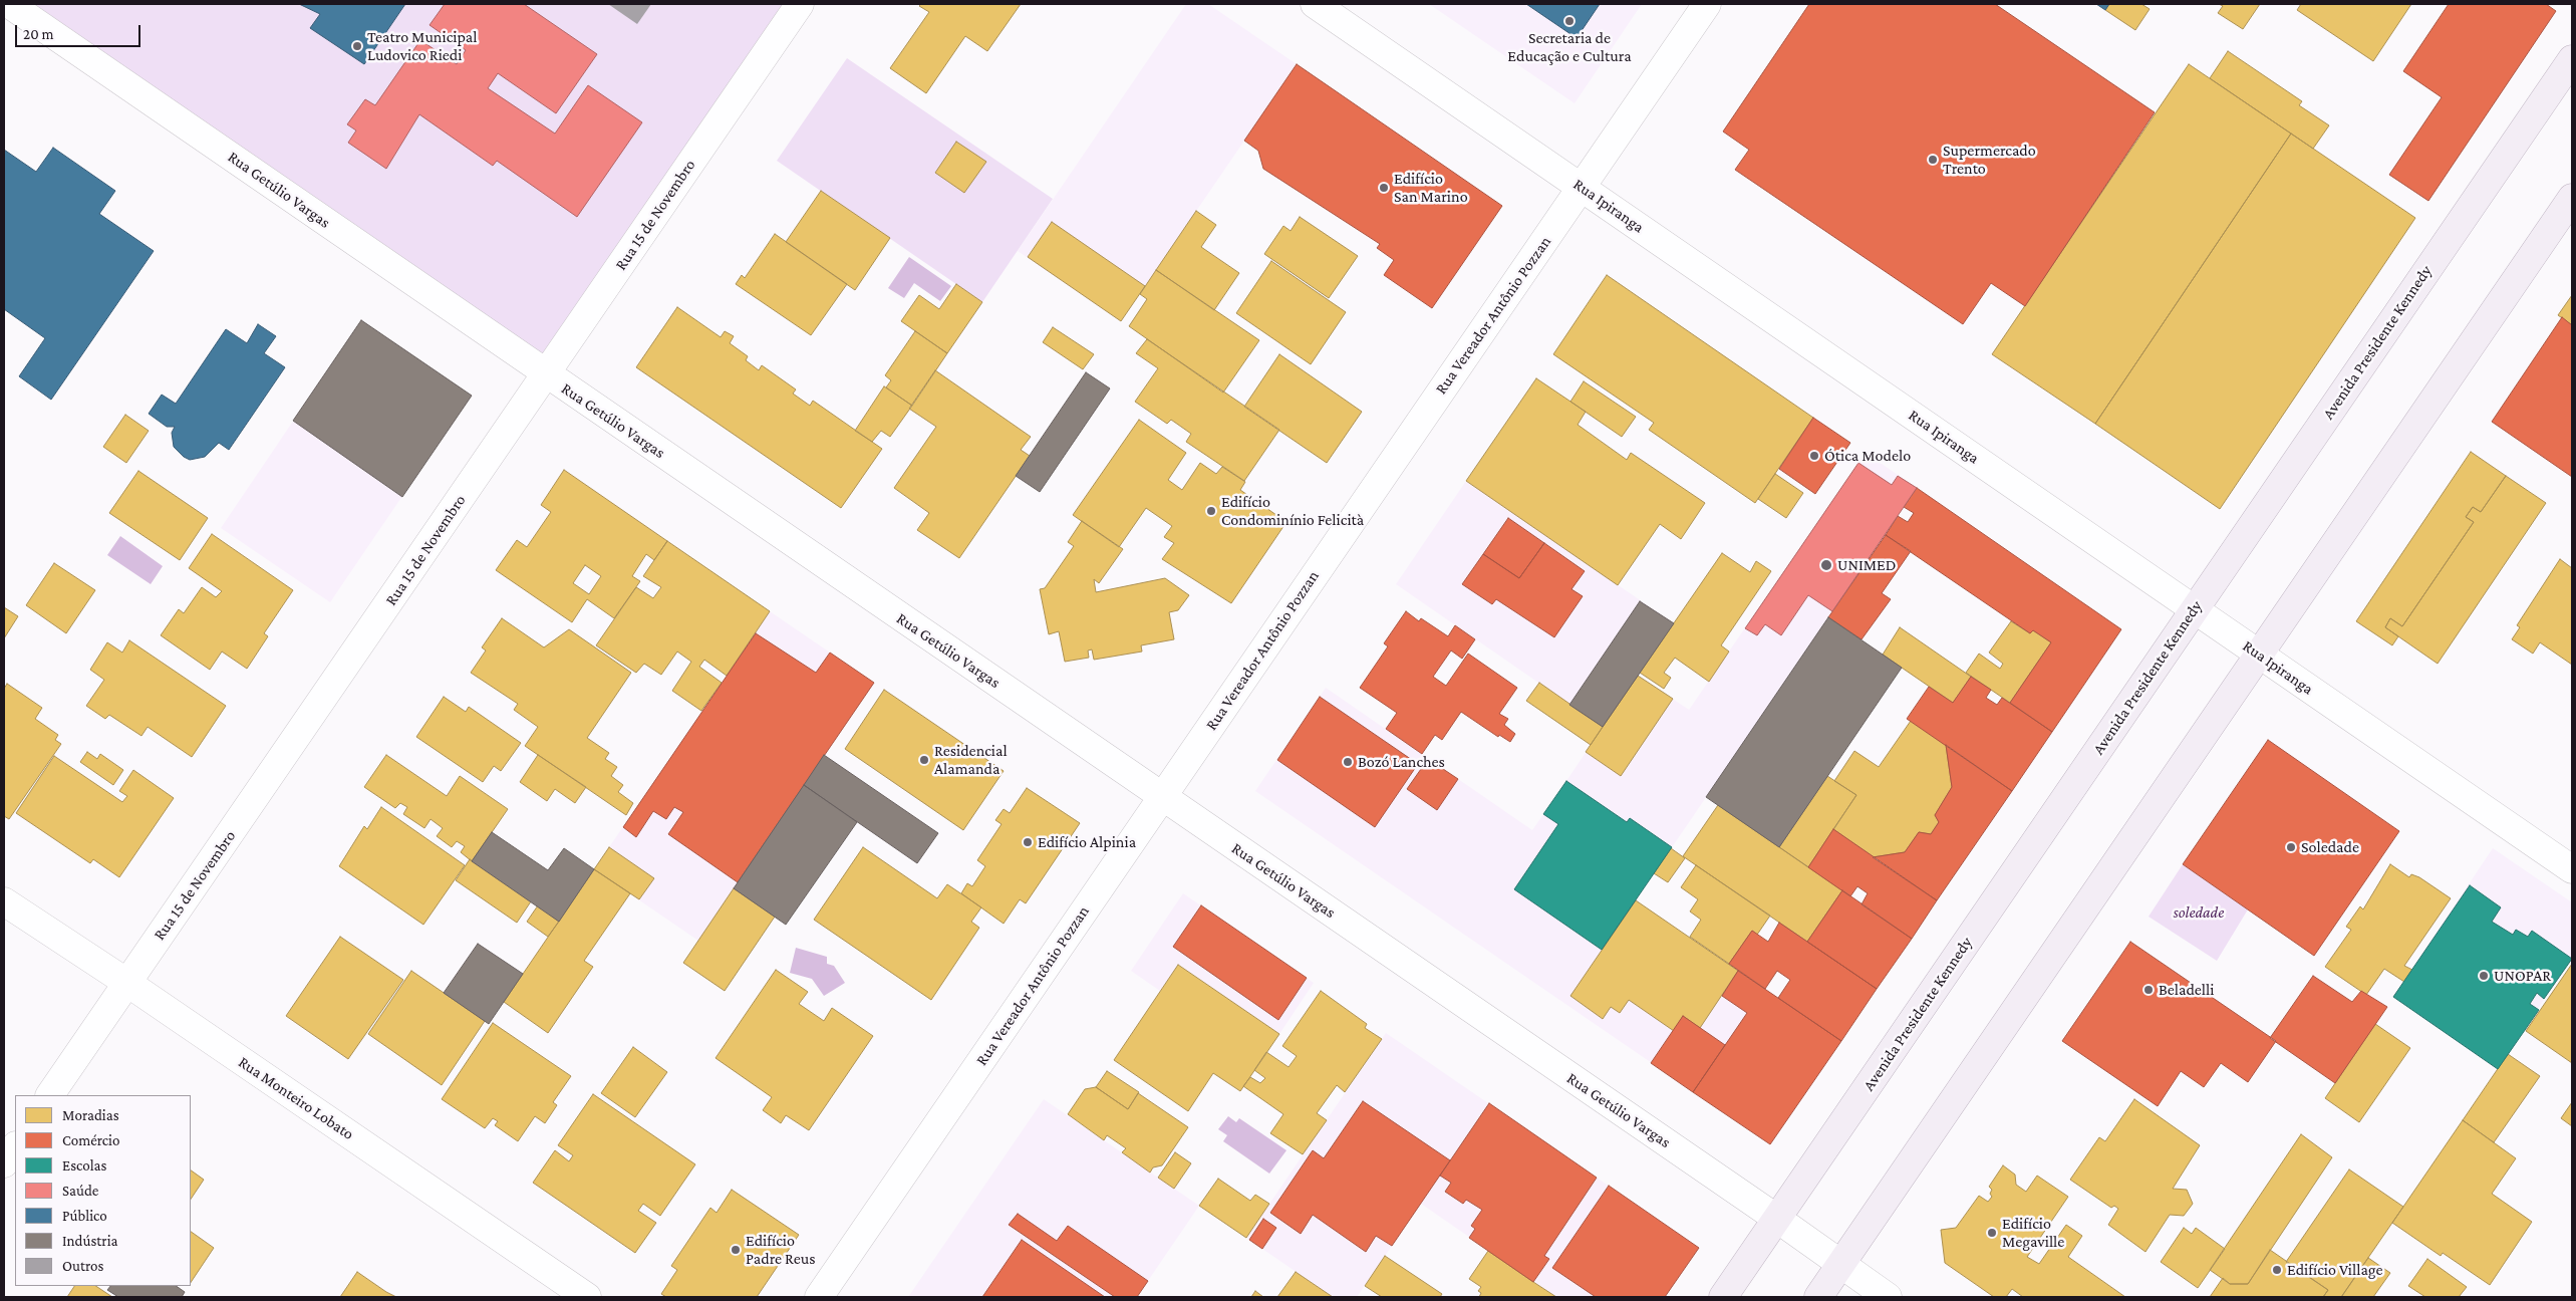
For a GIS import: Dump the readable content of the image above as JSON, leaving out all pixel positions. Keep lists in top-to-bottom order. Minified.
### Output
{"streets":{"main road":["Avenida Presidente Kennedy"],"street":["Rua Getúlio Vargas","Rua Ipiranga","Rua 15 de Novembro","Rua Vereador Antônio Pozzan","Rua Monteiro Lobato"]},"crossings":[["Rua Getúlio Vargas","Rua 15 de Novembro"],["Rua Getúlio Vargas","Rua Vereador Antônio Pozzan"],["Rua Getúlio Vargas","Avenida Presidente Kennedy"],["Rua Ipiranga","Rua Vereador Antônio Pozzan"],["Rua Ipiranga","Avenida Presidente Kennedy"],["Rua 15 de Novembro","Rua Monteiro Lobato"]],"parks":["soledade"],"places":["Secretaria de Educação e Cultura","Teatro Municipal Ludovico Riedi","Supermercado Trento","Edifício San Marino","Ótica Modelo","Edifício Condominínio Felicità","UNIMED","Residencial Alamanda","Bozó Lanches","Edifício Alpinia","Soledade","UNOPAR","Beladelli","Edifício Megaville","Edifício Padre Reus","Edifício Village"],"legend":["Moradias","Comércio","Escolas","Saúde","Público","Indústria","Outros"],"scale_bar":"20 m"}
